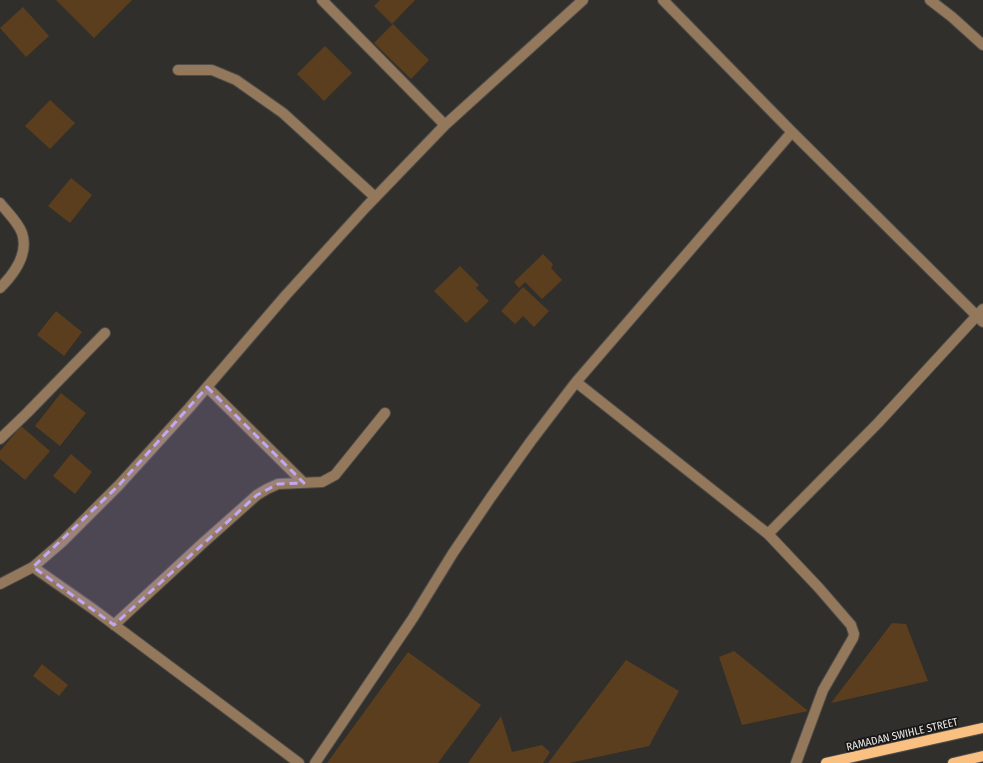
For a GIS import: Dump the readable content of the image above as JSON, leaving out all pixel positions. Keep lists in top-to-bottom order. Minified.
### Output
{"streets":{"main road":["RAMADAN SWIHLE STREET"]}}
